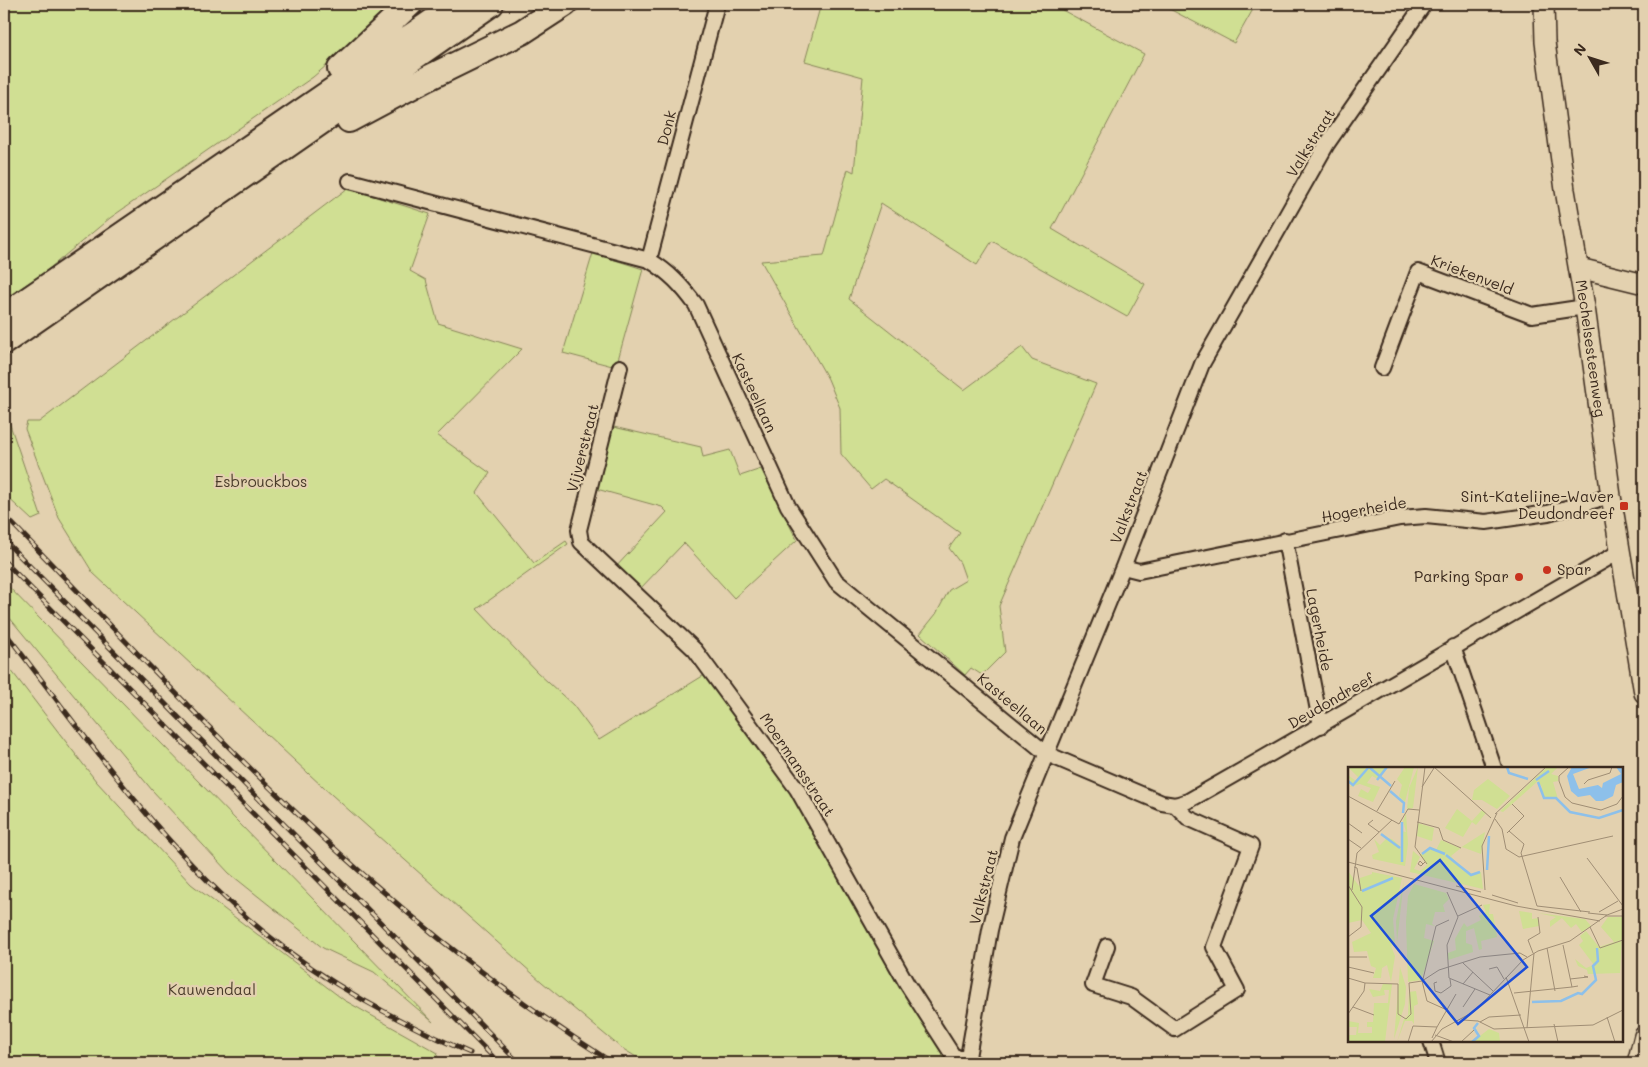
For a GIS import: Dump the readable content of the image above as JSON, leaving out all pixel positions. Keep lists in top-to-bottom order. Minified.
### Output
{"streets":{"main road":["Mechelsesteenweg"],"street":["Donk","Valkstraat","Kriekenveld","Kasteellaan","Vijverstraat","Hogerheide","Lagerheide","Deudondreef","Moermansstraat"]},"crossings":[["Donk","Kasteellaan"],["Valkstraat","Kasteellaan"],["Valkstraat","Hogerheide"],["Valkstraat","Moermansstraat"],["Kriekenveld","Mechelsesteenweg"],["Mechelsesteenweg","Hogerheide"],["Mechelsesteenweg","Deudondreef"],["Vijverstraat","Moermansstraat"],["Hogerheide","Lagerheide"],["Lagerheide","Deudondreef"]],"parks":["Esbrouckbos","Kauwendaal"],"places":{"transit":["Sint-Katelijne-Waver Deudondreef"],"other":["Spar","Parking Spar"]},"north":"top left"}
